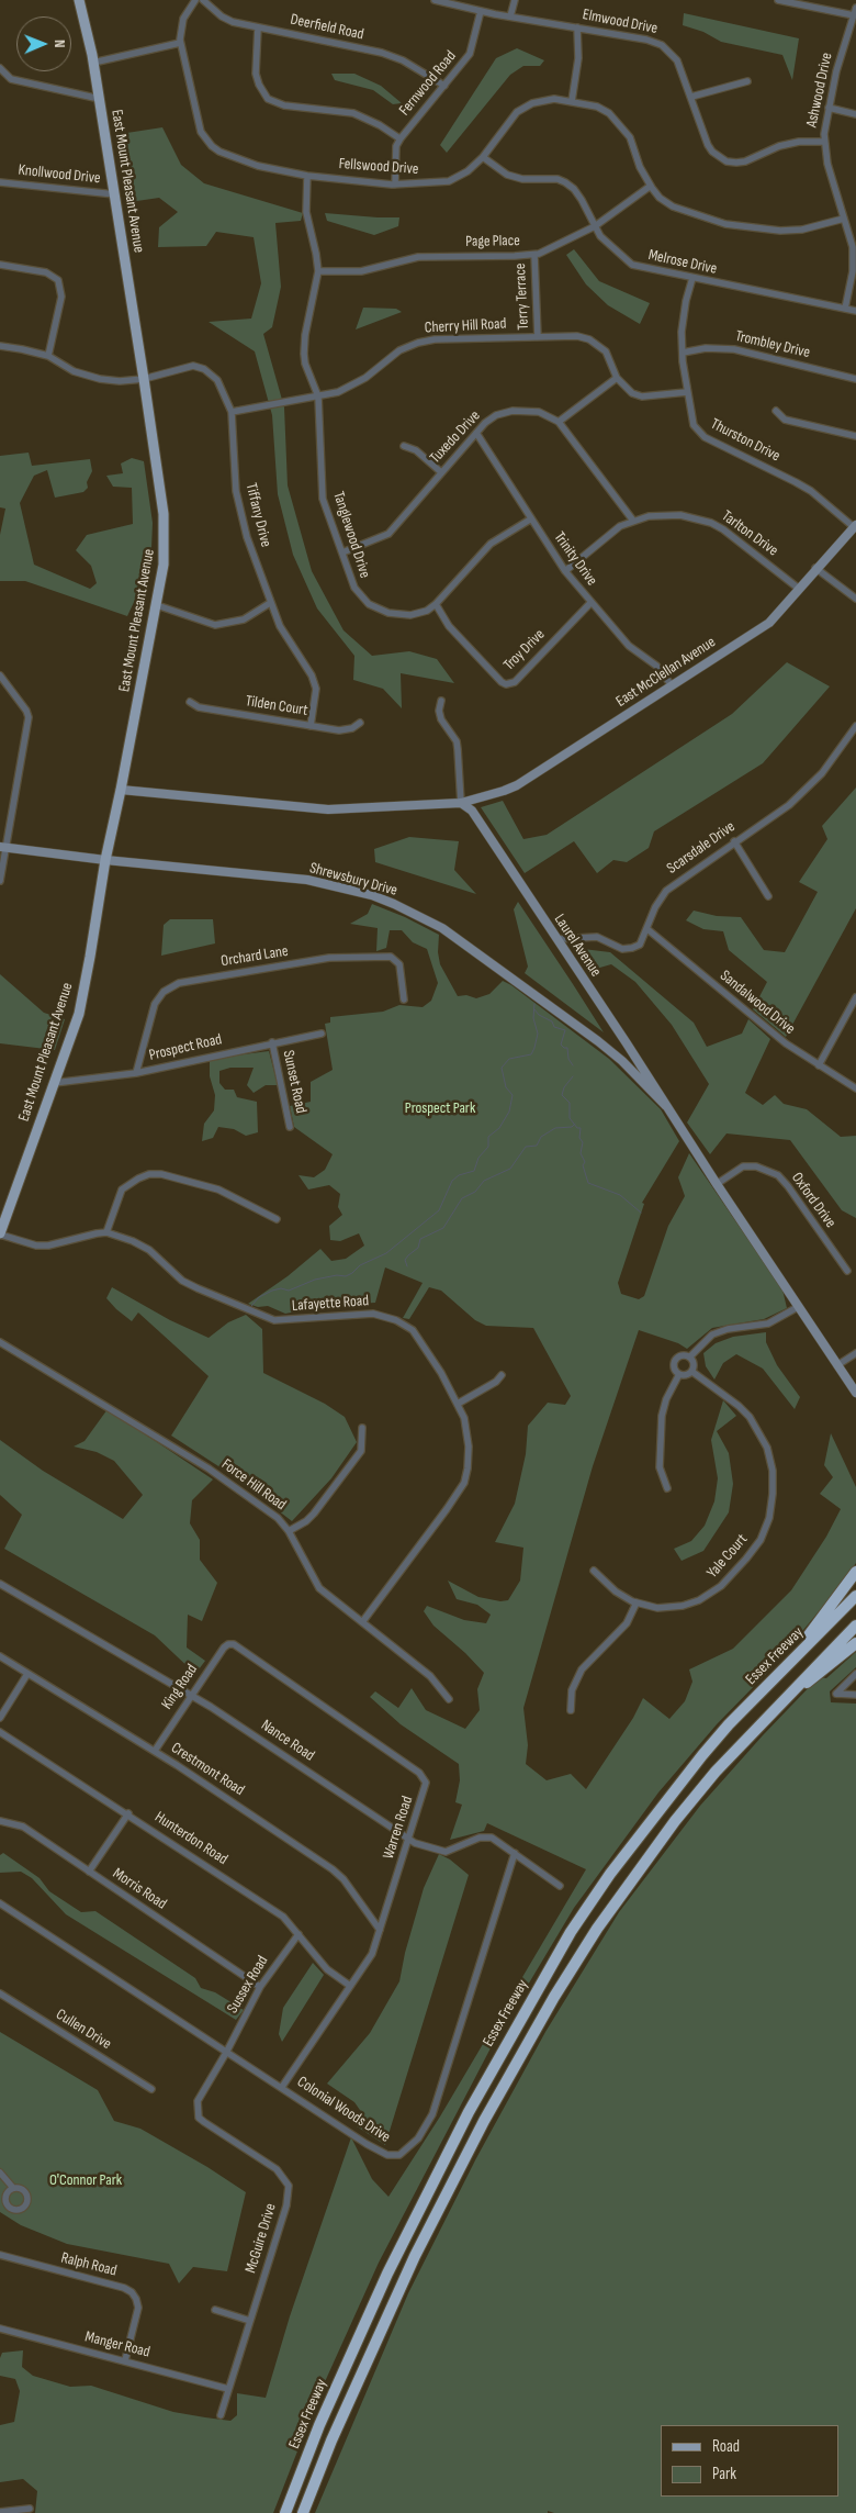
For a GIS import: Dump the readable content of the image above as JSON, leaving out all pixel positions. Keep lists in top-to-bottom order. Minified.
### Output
{"streets":{"highway":["Essex Freeway"],"main road":["East Mount Pleasant Avenue"],"street":["Elmwood Drive","Deerfield Road","Fernwood Road","Ashwood Drive","Fellswood Drive","Knollwood Drive","Page Place","Melrose Drive","Terry Terrace","Cherry Hill Road","Trombley Drive","Tuxedo Drive","Thurston Drive","Tiffany Drive","Tarlton Drive","Tanglewood Drive","Trinity Drive","Troy Drive","East McClellan Avenue","Tilden Court","Scarsdale Drive","Shrewsbury Drive","Laurel Avenue","Orchard Lane","Sandalwood Drive","Prospect Road","Sunset Road","Oxford Drive","Lafayette Road","Force Hill Road","Yale Court","King Road","Nance Road","Crestmont Road","Warren Road","Hunterdon Road","Morris Road","Sussex Road","Cullen Drive","Colonial Woods Drive","McGuire Drive","Ralph Road","Manger Road"]},"crossings":[["Elmwood Drive","Fernwood Road"],["Elmwood Drive","Ashwood Drive"],["Deerfield Road","Fernwood Road"],["Ashwood Drive","Fellswood Drive"],["Ashwood Drive","Melrose Drive"],["Fellswood Drive","Page Place"],["Fellswood Drive","Melrose Drive"],["Fellswood Drive","Tanglewood Drive"],["Knollwood Drive","East Mount Pleasant Avenue"],["East Mount Pleasant Avenue","Tiffany Drive"],["East Mount Pleasant Avenue","Shrewsbury Drive"],["East Mount Pleasant Avenue","Prospect Road"],["East Mount Pleasant Avenue","Lafayette Road"],["Page Place","Melrose Drive"],["Page Place","Terry Terrace"],["Page Place","Tanglewood Drive"],["Melrose Drive","Thurston Drive"],["Terry Terrace","Cherry Hill Road"],["Cherry Hill Road","Thurston Drive"],["Cherry Hill Road","Tiffany Drive"],["Cherry Hill Road","Tanglewood Drive"],["Trombley Drive","Thurston Drive"],["Tuxedo Drive","Tanglewood Drive"],["Tuxedo Drive","Trinity Drive"],["Thurston Drive","East McClellan Avenue"],["Tiffany Drive","Tilden Court"],["Tarlton Drive","Trinity Drive"],["Tarlton Drive","East McClellan Avenue"],["Tanglewood Drive","Trinity Drive"],["Tanglewood Drive","Troy Drive"],["Trinity Drive","Troy Drive"],["Trinity Drive","East McClellan Avenue"],["East McClellan Avenue","Laurel Avenue"],["Scarsdale Drive","Laurel Avenue"],["Scarsdale Drive","Sandalwood Drive"],["Shrewsbury Drive","Laurel Avenue"],["Laurel Avenue","Oxford Drive"],["Orchard Lane","Prospect Road"],["Prospect Road","Sunset Road"],["Lafayette Road","Force Hill Road"],["King Road","Nance Road"],["King Road","Crestmont Road"],["King Road","Warren Road"],["Nance Road","Warren Road"],["Nance Road","Colonial Woods Drive"],["Crestmont Road","Warren Road"],["Warren Road","Hunterdon Road"],["Warren Road","Colonial Woods Drive"],["Hunterdon Road","Sussex Road"],["Morris Road","Sussex Road"],["Sussex Road","Colonial Woods Drive"],["Sussex Road","McGuire Drive"],["Colonial Woods Drive","McGuire Drive"],["McGuire Drive","Manger Road"],["Ralph Road","Manger Road"]],"parks":["Prospect Park","O'Connor Park"],"legend":["Road","Park"],"north":"right"}
